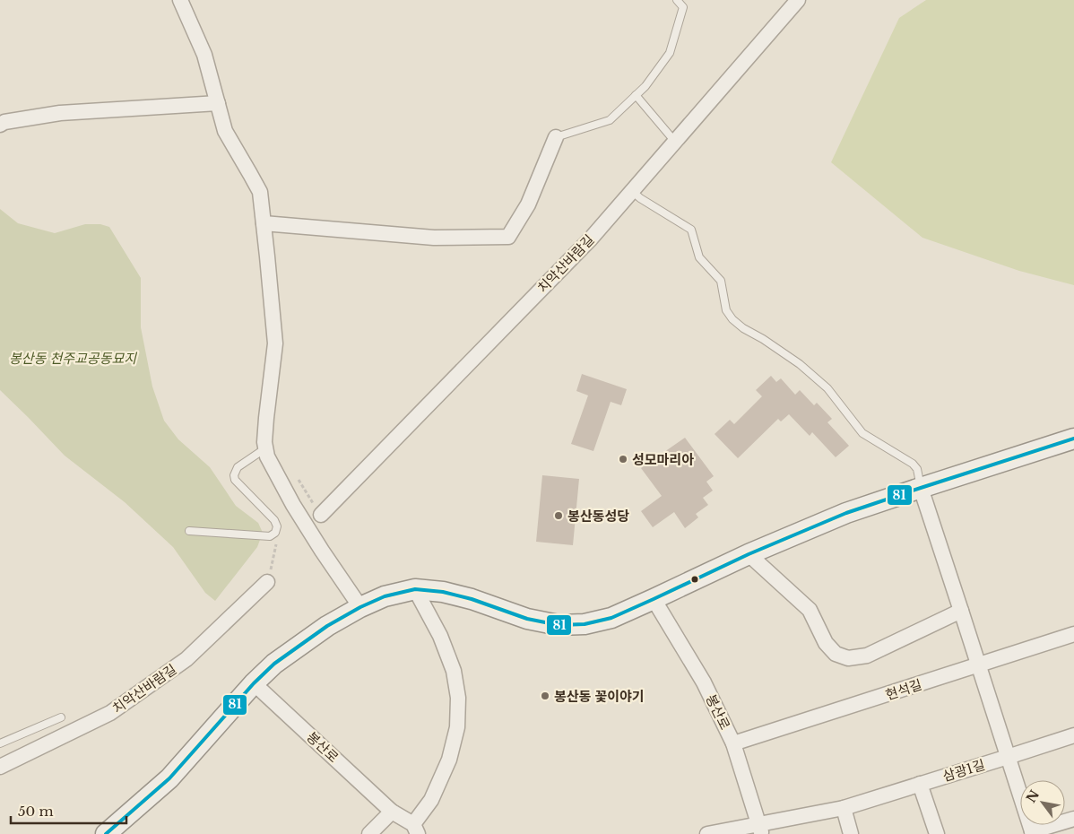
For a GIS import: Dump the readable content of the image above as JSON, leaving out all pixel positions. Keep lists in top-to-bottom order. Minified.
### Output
{"streets":{"street":["치악산바람길","현석길","봉산로","삼광1길"]},"crossings":[["현석길","봉산로"],["봉산로","삼광1길"]],"parks":["봉산동 천주교공동묘지"],"places":["성모마리아","봉산동성당","봉산동 꽃이야기"],"lines":["transit line 81"],"scale_bar":"50 m","north":"top left"}
